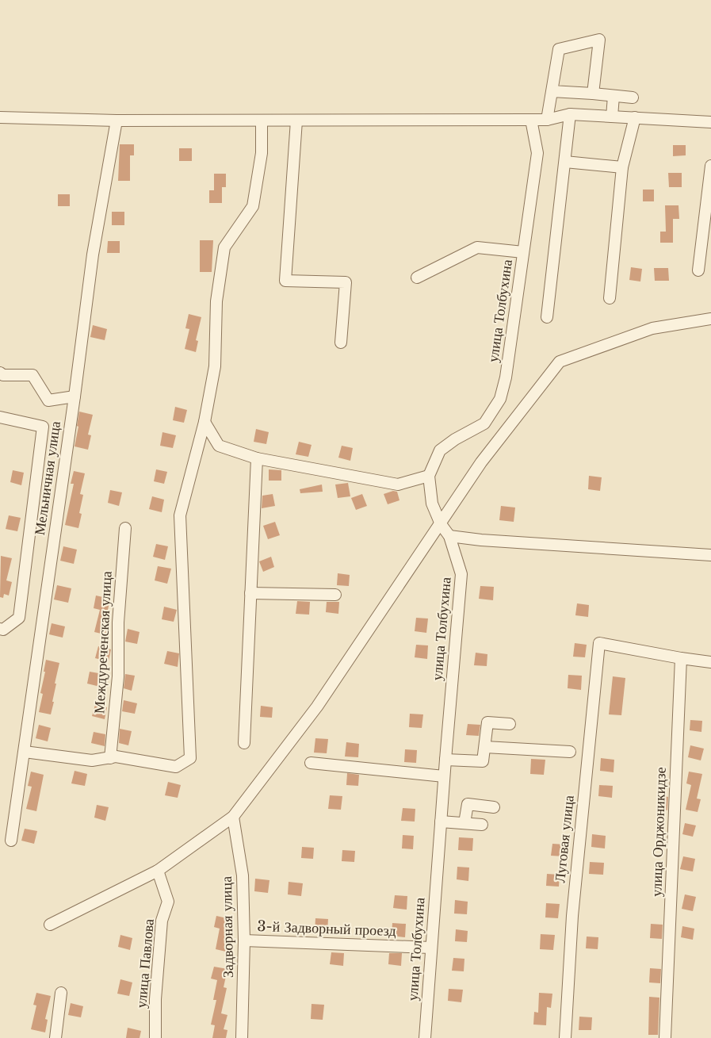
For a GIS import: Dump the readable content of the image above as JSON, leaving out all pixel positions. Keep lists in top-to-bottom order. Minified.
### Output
{"streets":{"street":["улица Толбухина","Мельничная улица","Междуреченская улица","улица Орджоникидзе","Луговая улица","Задворная улица","3-й Задворный проезд","улица Павлова"]},"crossings":[["улица Толбухина","3-й Задворный проезд"],["улица Орджоникидзе","Луговая улица"],["Задворная улица","3-й Задворный проезд"]]}
